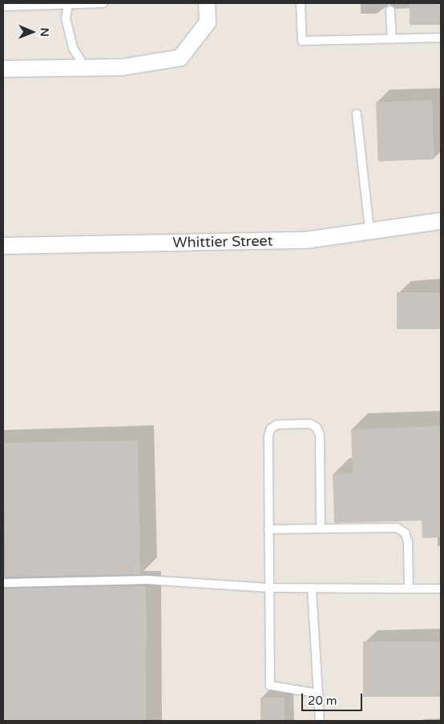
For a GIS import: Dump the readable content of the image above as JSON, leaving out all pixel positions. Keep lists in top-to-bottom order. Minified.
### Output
{"streets":{"street":["Whittier Street"]},"scale_bar":"20 m","north":"right"}
